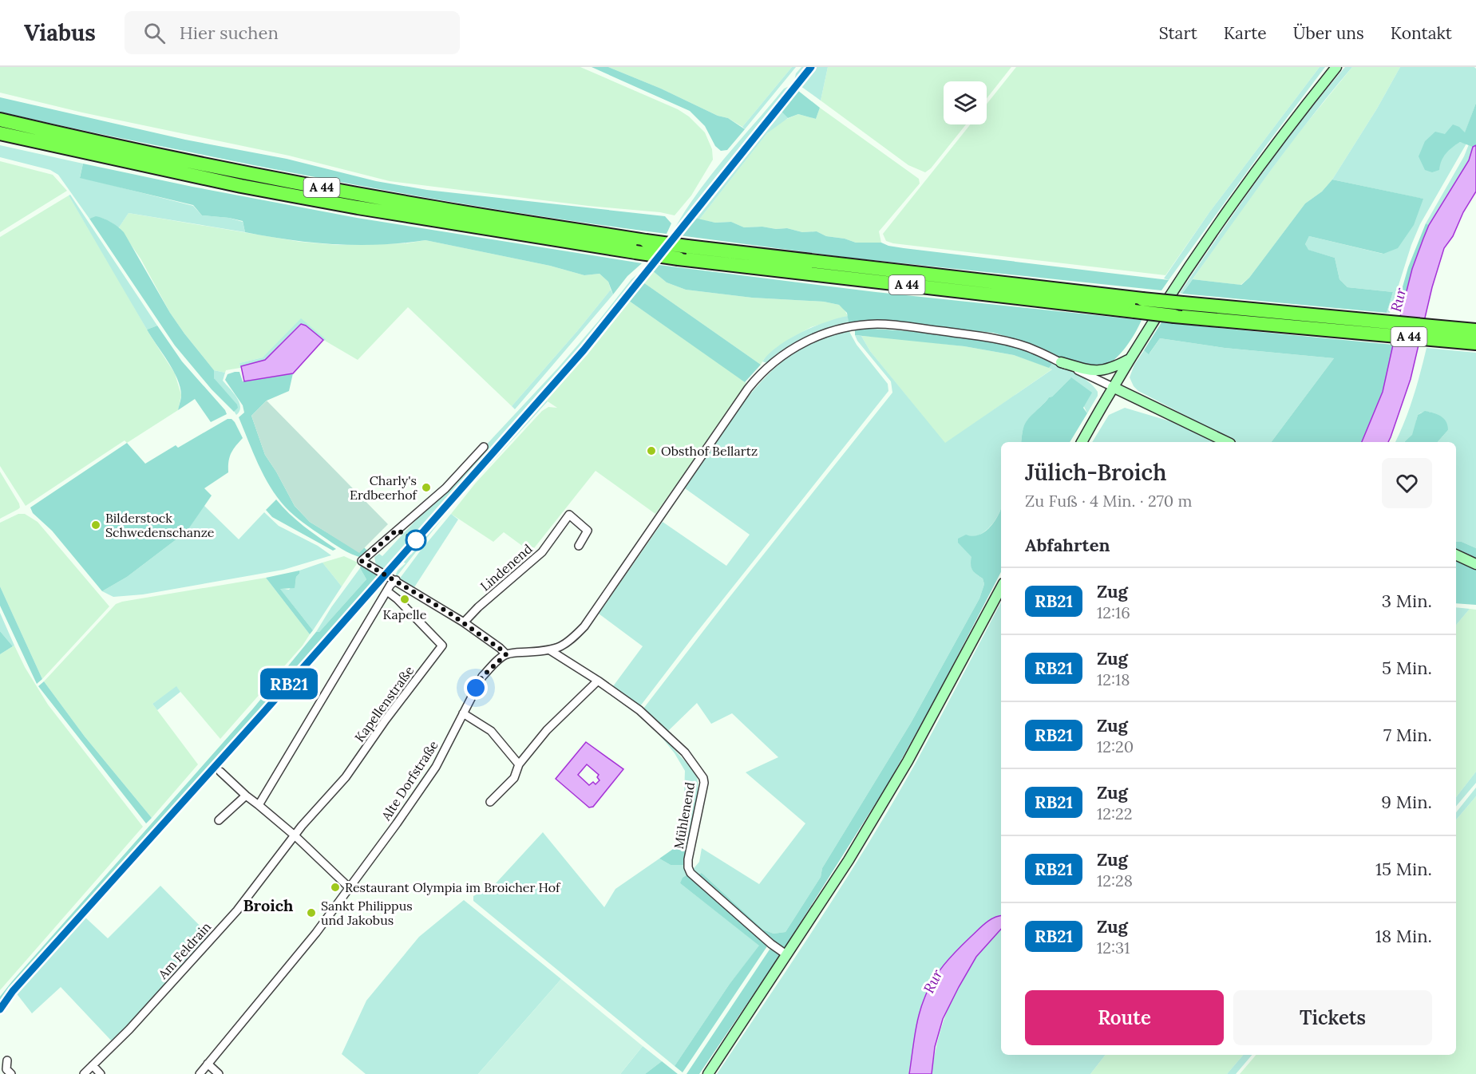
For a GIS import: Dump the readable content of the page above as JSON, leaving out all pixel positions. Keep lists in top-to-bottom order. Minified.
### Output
{"streets":{"highway":["A 44"],"street":["Lindenend","Kapellenstraße","Alte Dorfstraße","Mühlenend","Am Feldrain"]},"crossings":[["Kapellenstraße","Am Feldrain"]],"districts":["Broich"],"water":["Rur"],"places":["Obsthof Bellartz","Charly's Erdbeerhof","Bilderstock Schwedenschanze","Kapelle","Restaurant Olympia im Broicher Hof","Sankt Philippus und Jakobus"],"page":{"header":"Viabus","search":"Hier suchen","nav":["Start","Karte","Über uns","Kontakt"],"on_map":"RB21","heading":[["Jülich-Broich","Zu Fuß · 4 Min. · 270 m"],"Abfahrten"],"list":[{"mark":"RB21","name":"Zug","note":"12:16","value":"3 Min."},{"mark":"RB21","name":"Zug","note":"12:18","value":"5 Min."},{"mark":"RB21","name":"Zug","note":"12:20","value":"7 Min."},{"mark":"RB21","name":"Zug","note":"12:22","value":"9 Min."},{"mark":"RB21","name":"Zug","note":"12:28","value":"15 Min."},{"mark":"RB21","name":"Zug","note":"12:31","value":"18 Min."}],"buttons":["Route","Tickets"]}}
